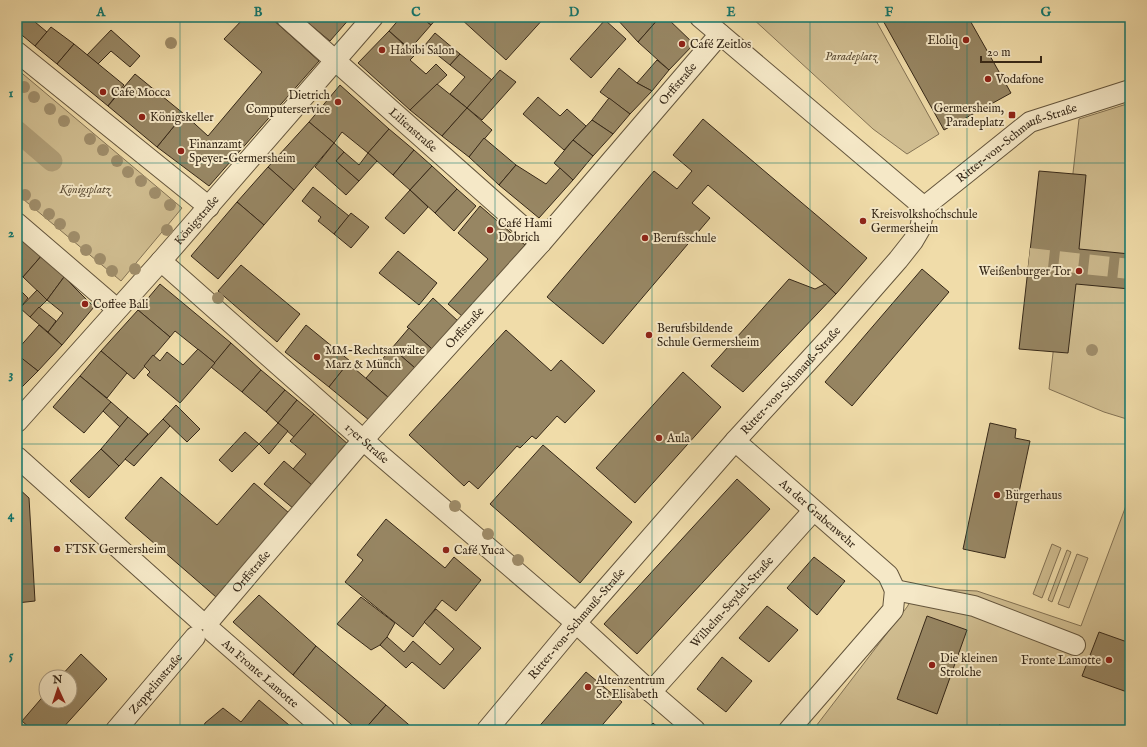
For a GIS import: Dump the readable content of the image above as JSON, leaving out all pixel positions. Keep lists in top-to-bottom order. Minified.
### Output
{"streets":{"street":["Orffstraße","Lilienstraße","Ritter-von-Schmauß-Straße","Königstraße","17er Straße","An der Grabenwehr","Wilhelm-Seydel-Straße","An Fronte Lamotte","Zeppelinstraße"]},"crossings":[["Orffstraße","Lilienstraße"],["Orffstraße","17er Straße"],["Orffstraße","An Fronte Lamotte"],["Orffstraße","Zeppelinstraße"],["Lilienstraße","Königstraße"],["Ritter-von-Schmauß-Straße","17er Straße"],["Ritter-von-Schmauß-Straße","An der Grabenwehr"],["Königstraße","17er Straße"],["17er Straße","Wilhelm-Seydel-Straße"],["An der Grabenwehr","Wilhelm-Seydel-Straße"],["An Fronte Lamotte","Zeppelinstraße"]],"parks":["Paradeplatz","Königsplatz"],"places":{"other":["Eloliq","Café Zeitlos","Habibi Salon","Vodafone","Cafe Mocca","Dietrich Computerservice","Königskeller","Finanzamt Speyer-Germersheim","Kreisvolkshochschule Germersheim","Café Hami Dobrich","Berufsschule","Weißenburger Tor","Coffee Bali","Berufsbildende Schule Germersheim","MM-Rechtsanwälte Marz & Münch","Aula","Bürgerhaus","FTSK Germersheim","Café Yuca","Fronte Lamotte","Die kleinen Strolche","Altenzentrum St. Elisabeth"],"transit":["Germersheim, Paradeplatz"]},"scale_bar":"20 m","north":"top","grid":{"columns":["A","B","C","D","E","F","G"],"rows":["1","2","3","4","5"]}}
